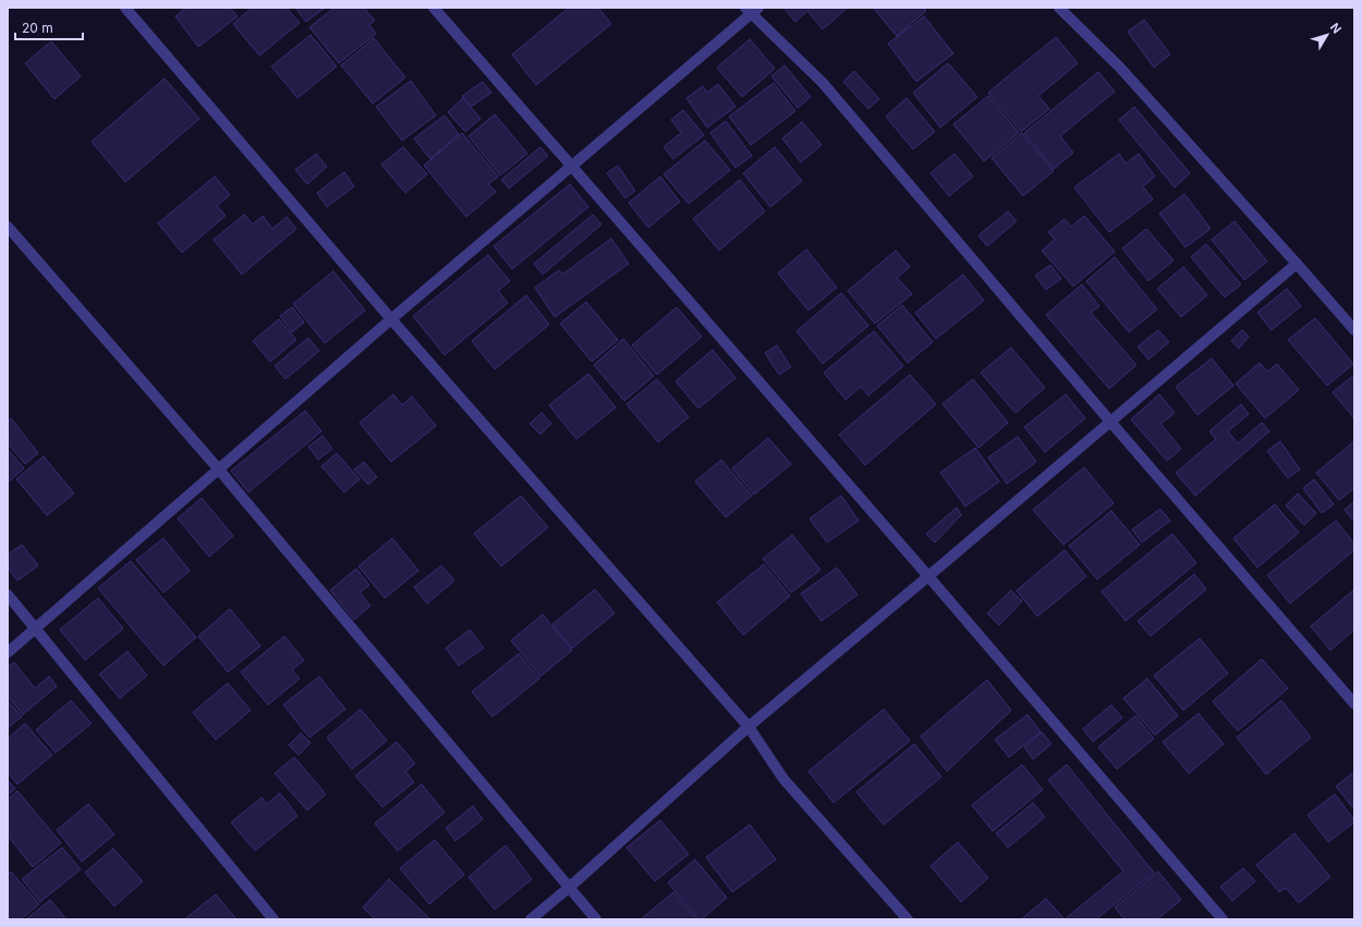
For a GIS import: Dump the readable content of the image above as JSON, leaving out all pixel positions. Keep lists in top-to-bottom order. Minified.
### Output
{"scale_bar":"20 m","north":"top right"}
